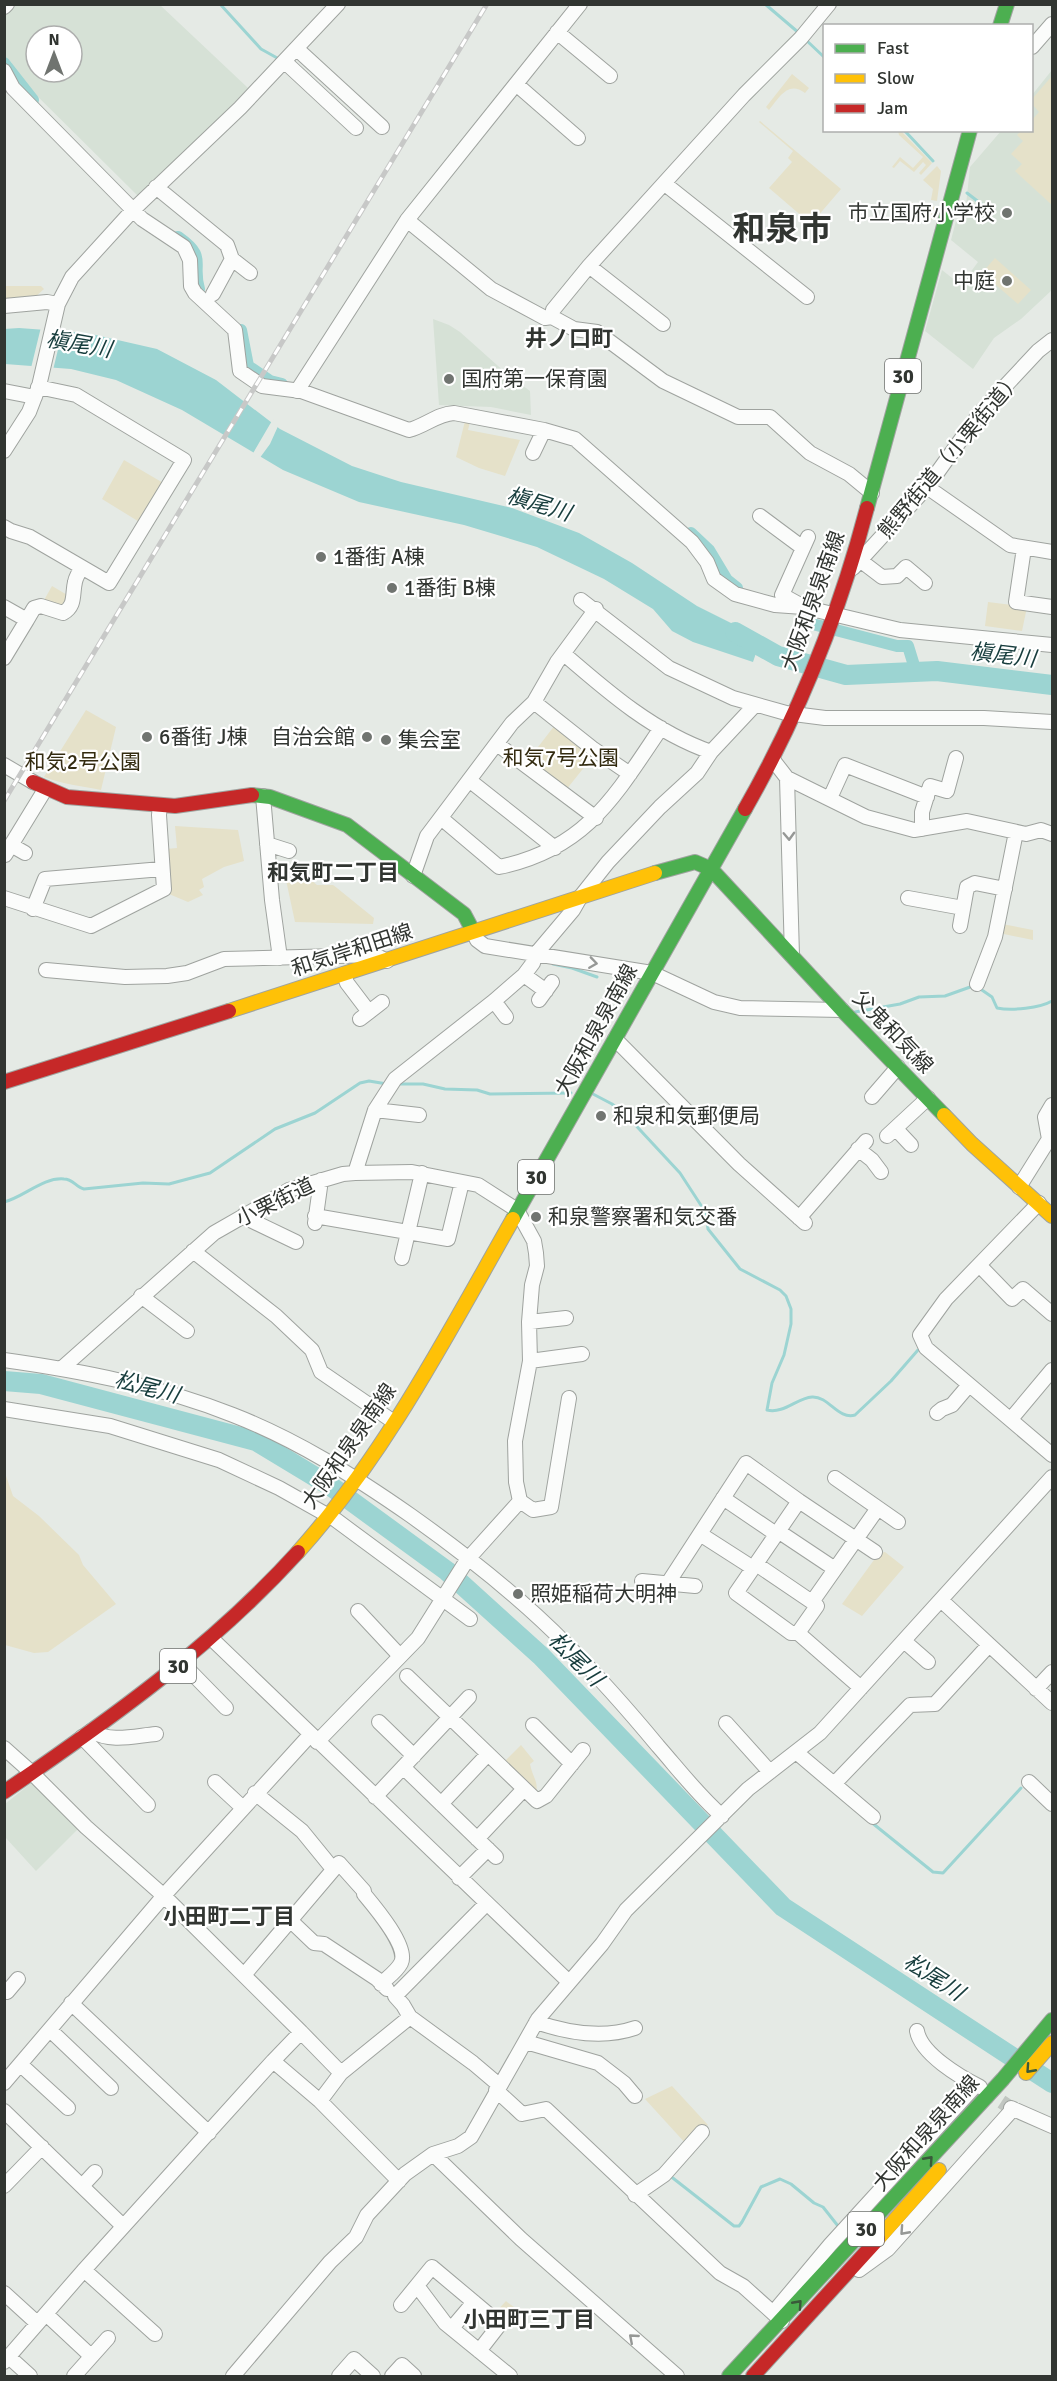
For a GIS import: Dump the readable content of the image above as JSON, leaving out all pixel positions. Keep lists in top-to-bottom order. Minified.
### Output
{"streets":{"main road":["30","大阪和泉泉南線","和気岸和田線","父鬼和気線"],"street":["熊野街道（小栗街道）","小栗街道"]},"crossings":[["熊野街道（小栗街道）","大阪和泉泉南線"],["大阪和泉泉南線","和気岸和田線"],["大阪和泉泉南線","父鬼和気線"],["大阪和泉泉南線","小栗街道"],["和気岸和田線","父鬼和気線"]],"districts":["和泉市","井ノ口町","和気町二丁目","小田町二丁目","小田町三丁目"],"water":["槇尾川","松尾川"],"parks":["和気7号公園","和気2号公園"],"places":["市立国府小学校","中庭","国府第一保育園","1番街 A棟","1番街 B棟","6番街 J棟","自治会館","集会室","和泉和気郵便局","和泉警察署和気交番","照姫稲荷大明神"],"legend":["Fast","Slow","Jam"],"north":"top"}
